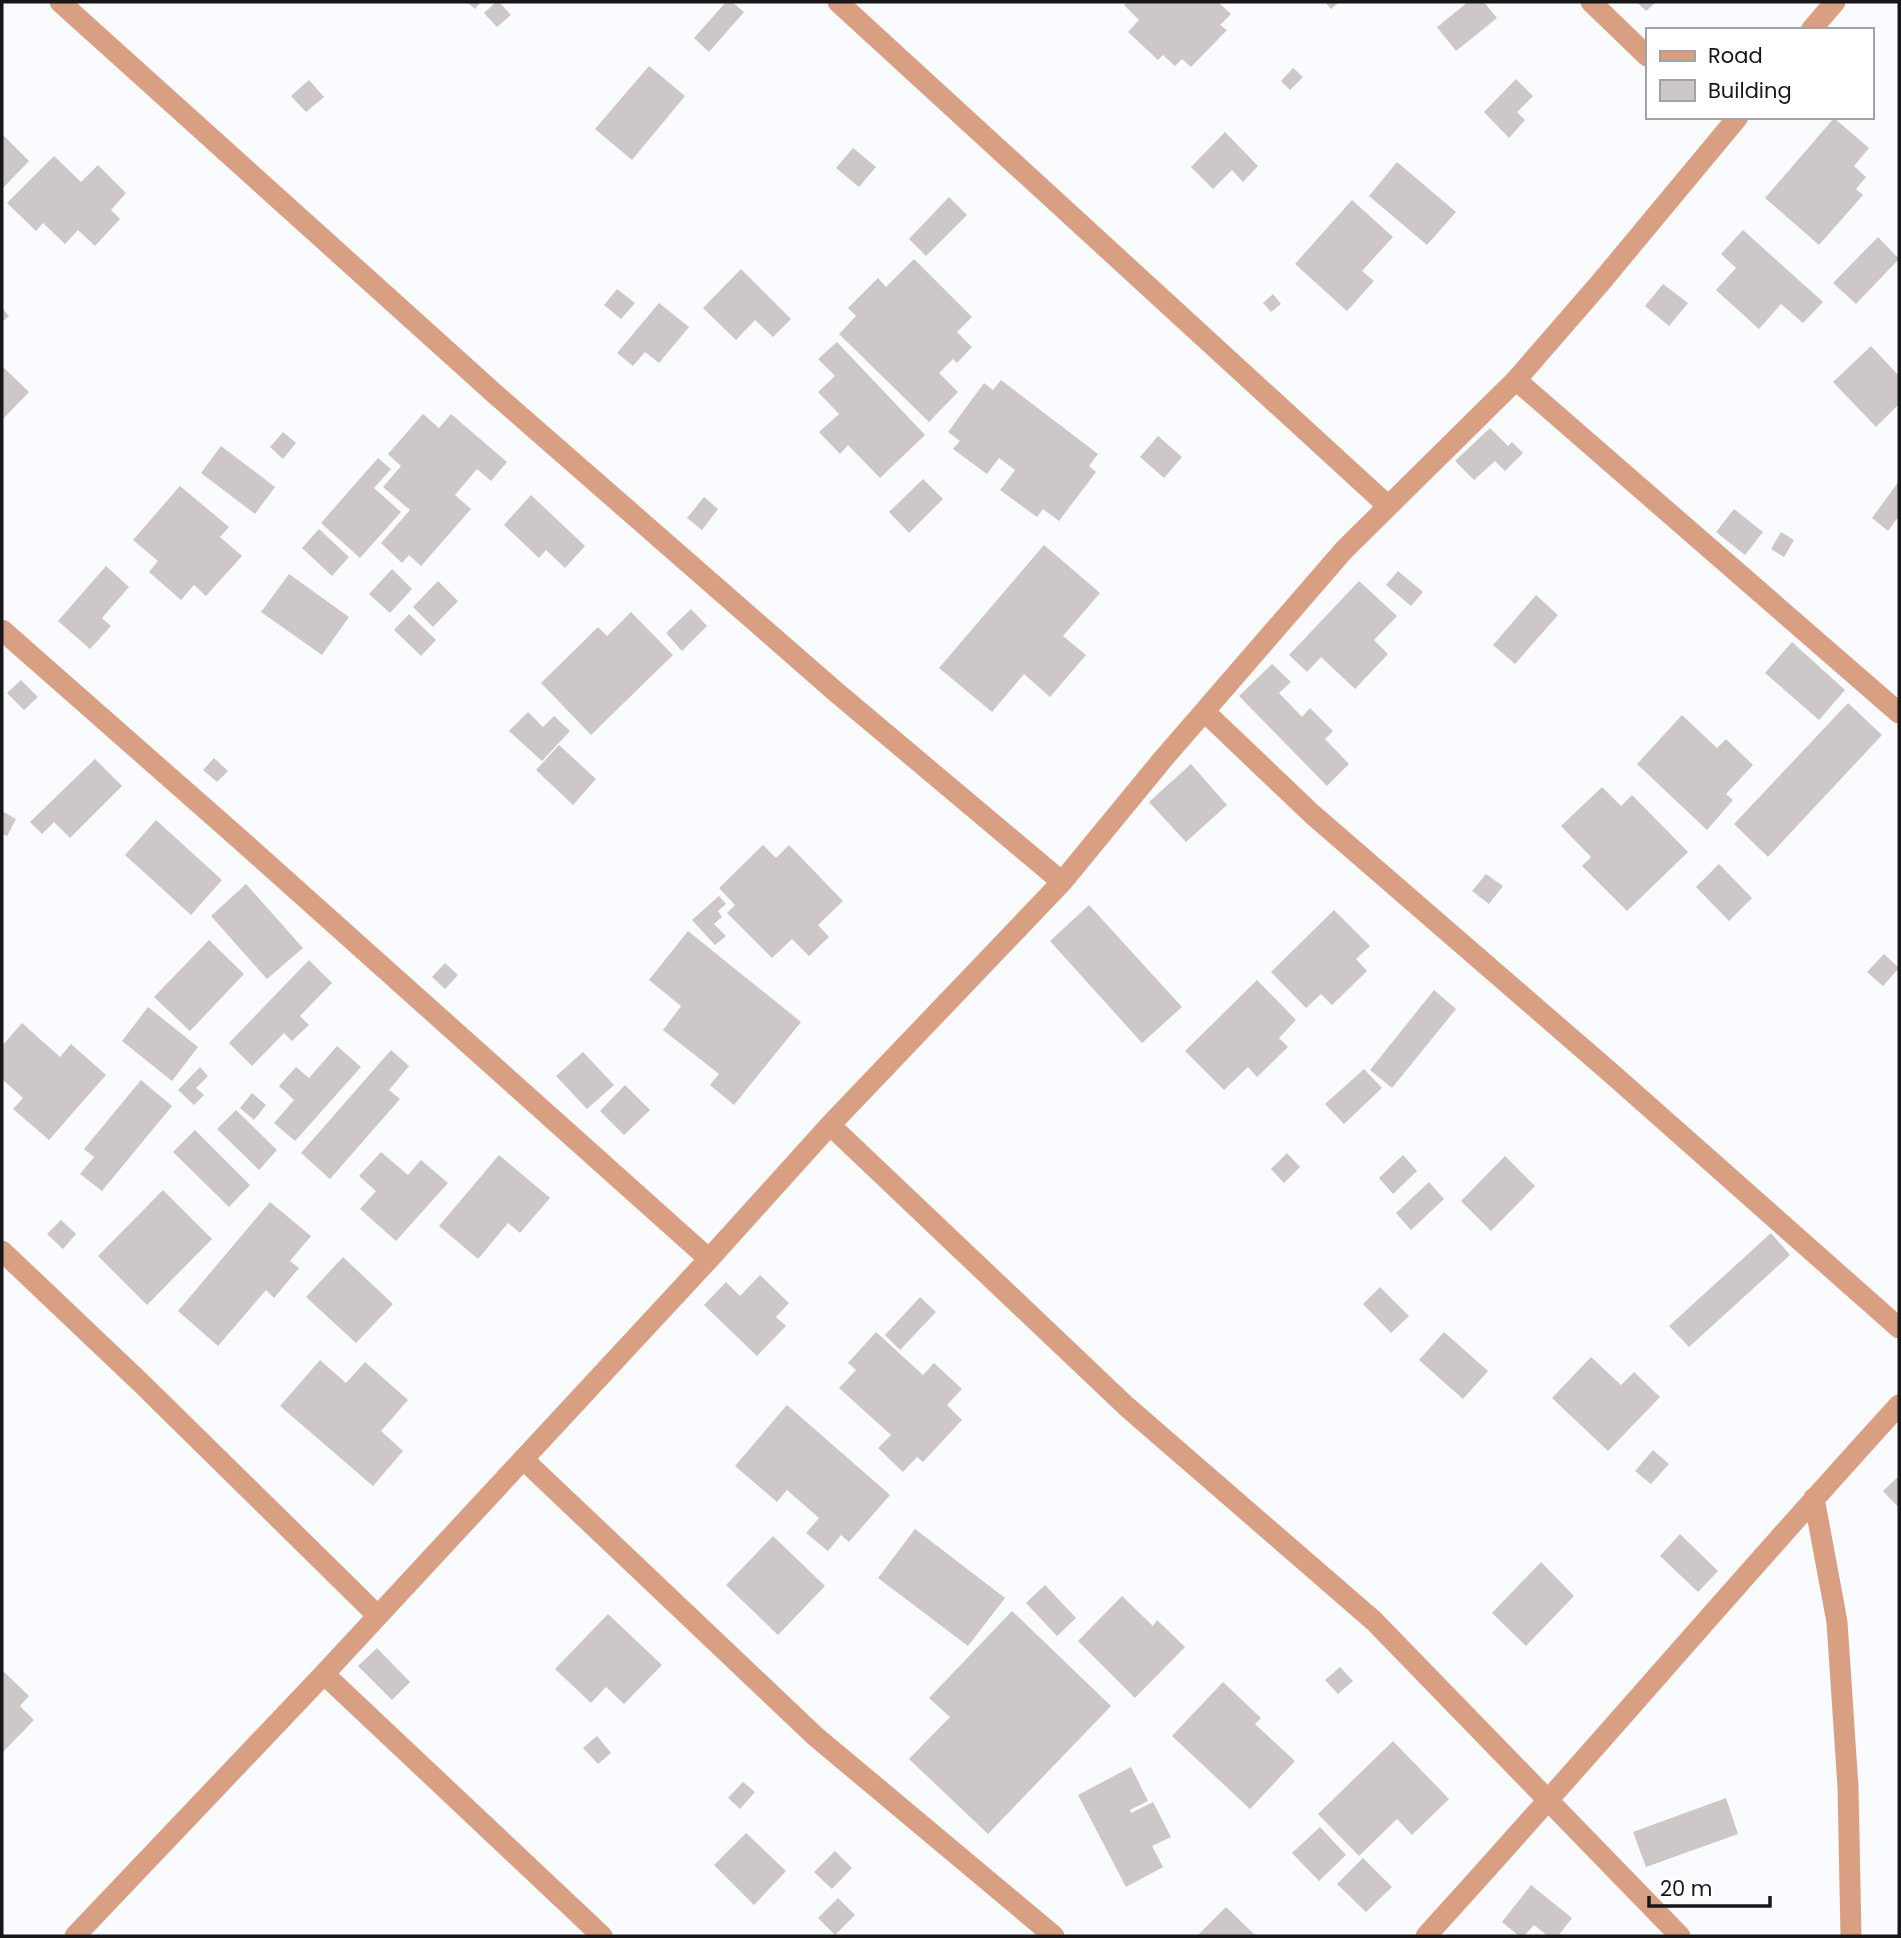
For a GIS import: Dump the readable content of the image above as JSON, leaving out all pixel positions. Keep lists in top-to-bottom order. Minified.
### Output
{"legend":["Road","Building"],"scale_bar":"20 m"}
